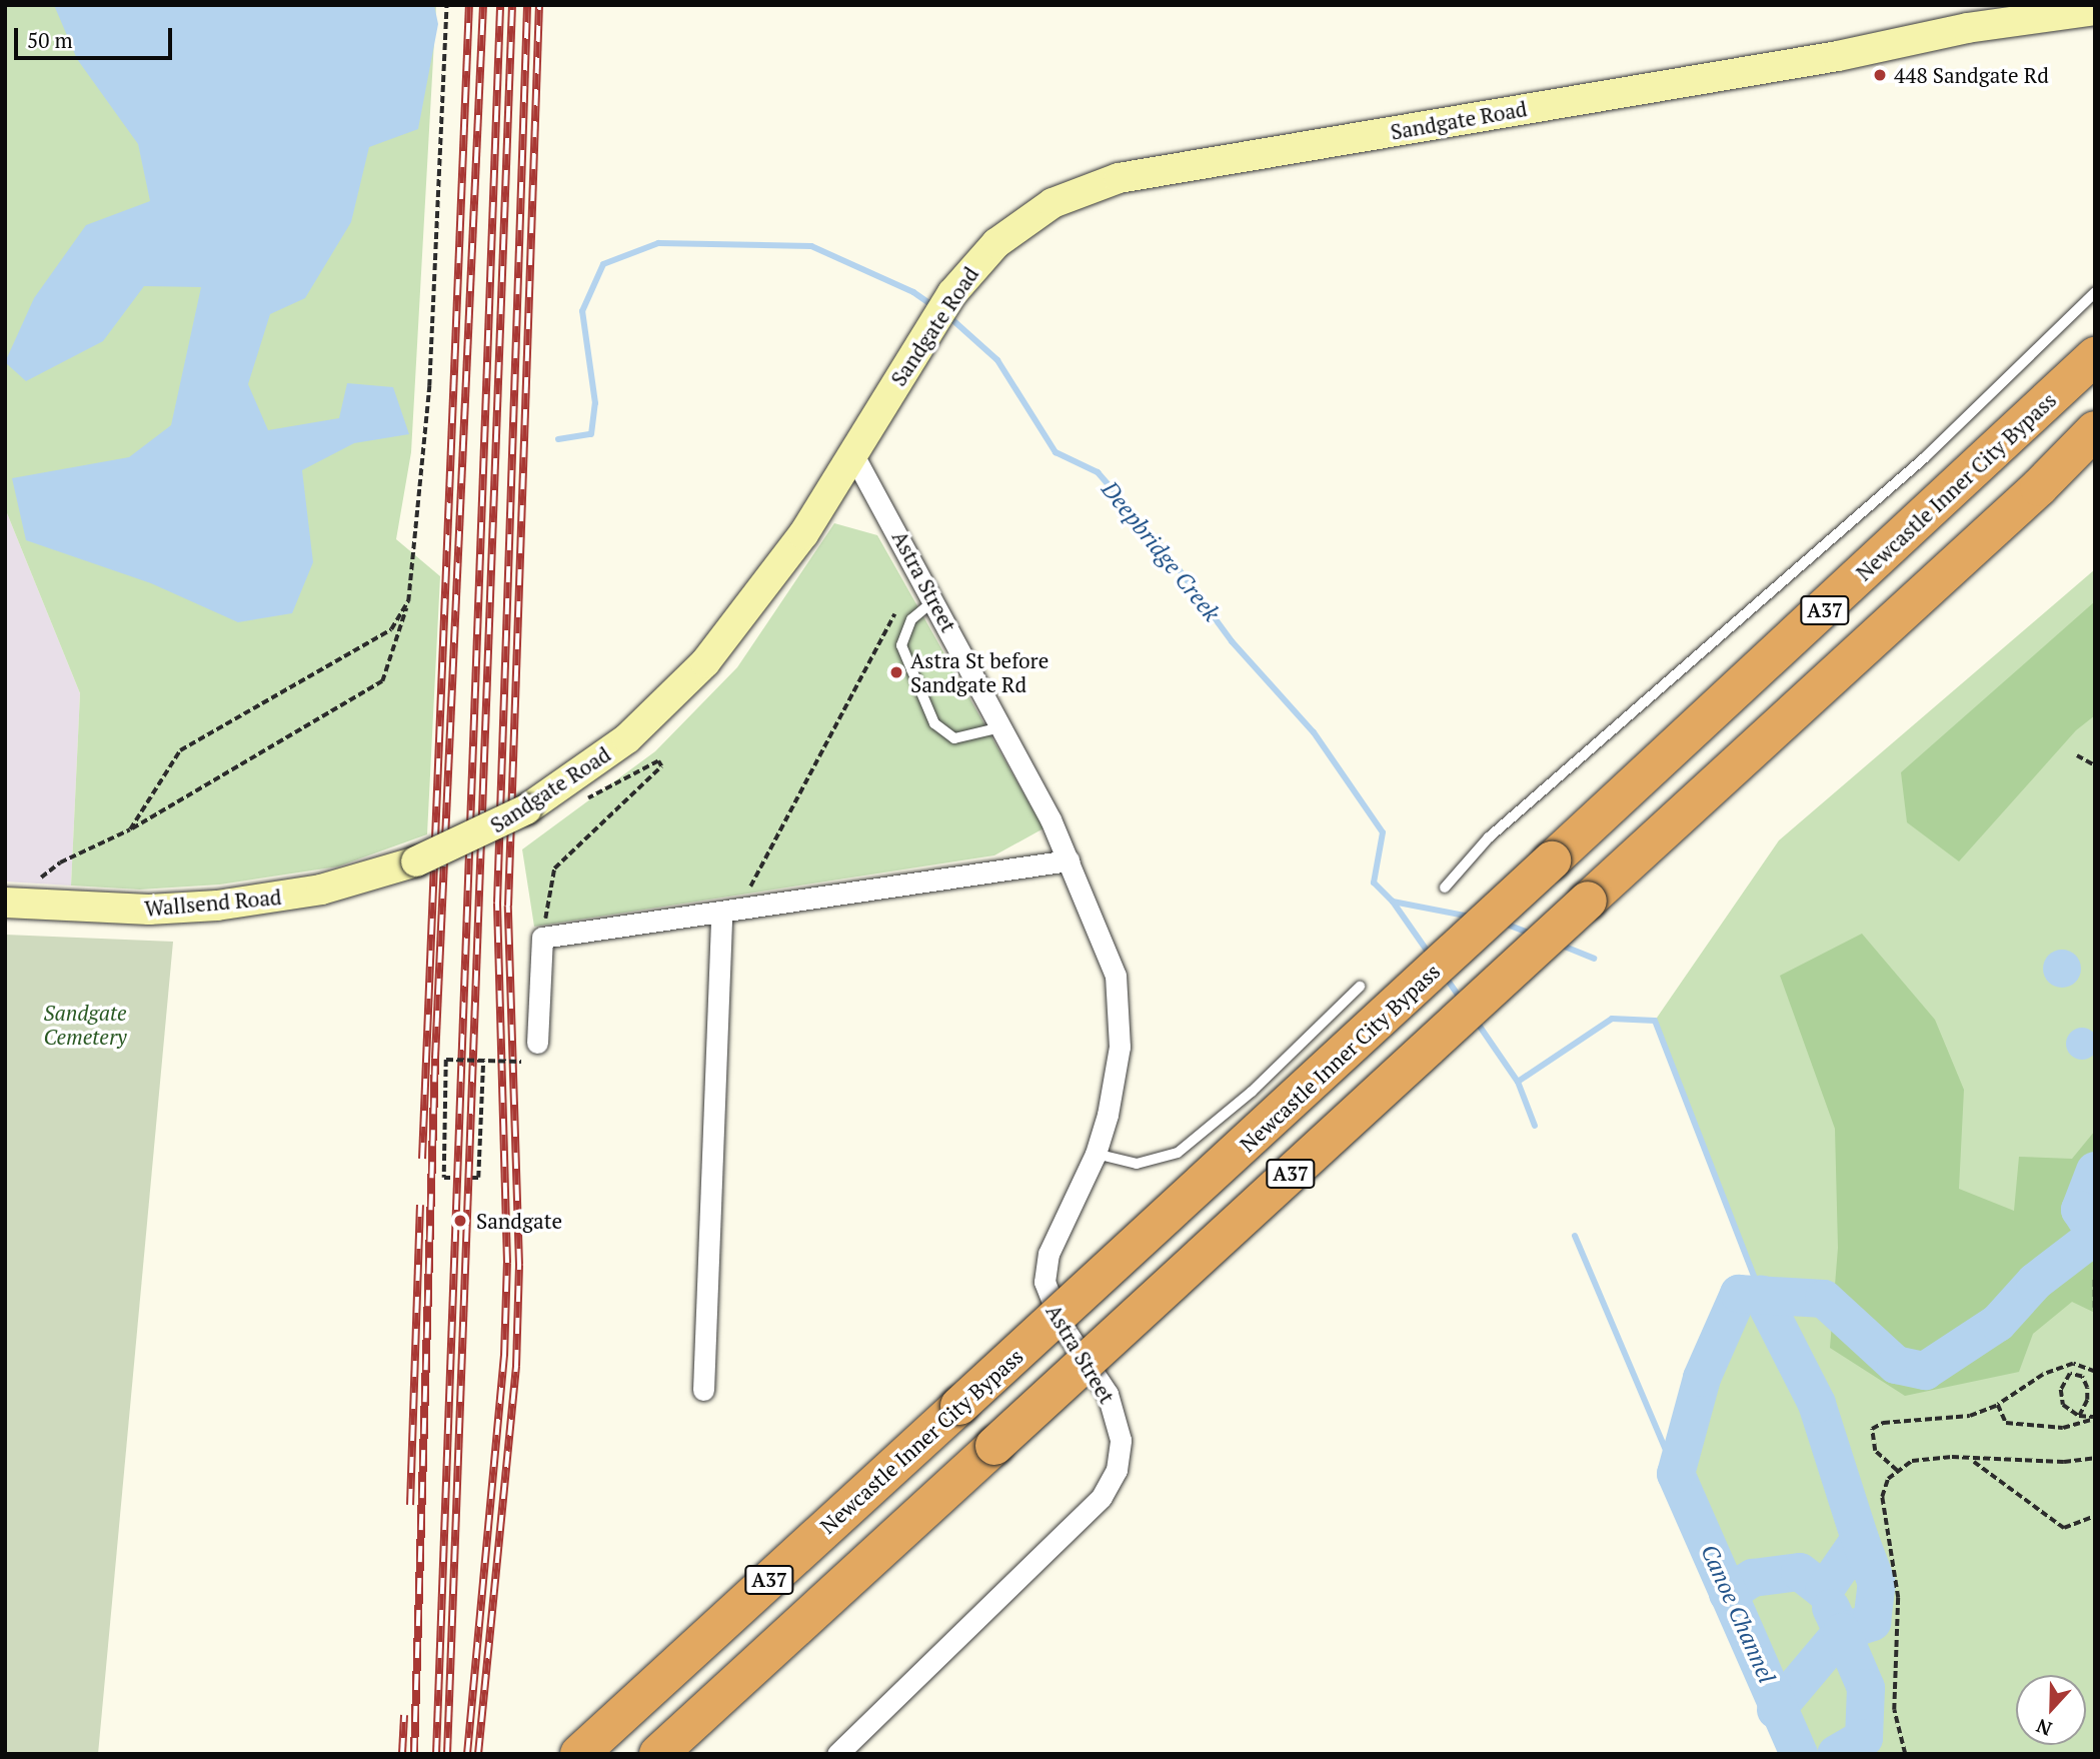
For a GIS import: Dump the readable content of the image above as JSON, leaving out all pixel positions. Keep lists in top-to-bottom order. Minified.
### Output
{"streets":{"highway":["Newcastle Inner City Bypass","A37"],"main road":["Sandgate Road","Wallsend Road"],"street":["Astra Street"]},"crossings":[["Sandgate Road","Astra Street"],["Sandgate Road","Wallsend Road"]],"water":["Deepbridge Creek","Canoe Channel"],"parks":["Sandgate Cemetery"],"places":["448 Sandgate Rd","Astra St before Sandgate Rd","Sandgate"],"scale_bar":"50 m","north":"bottom"}
